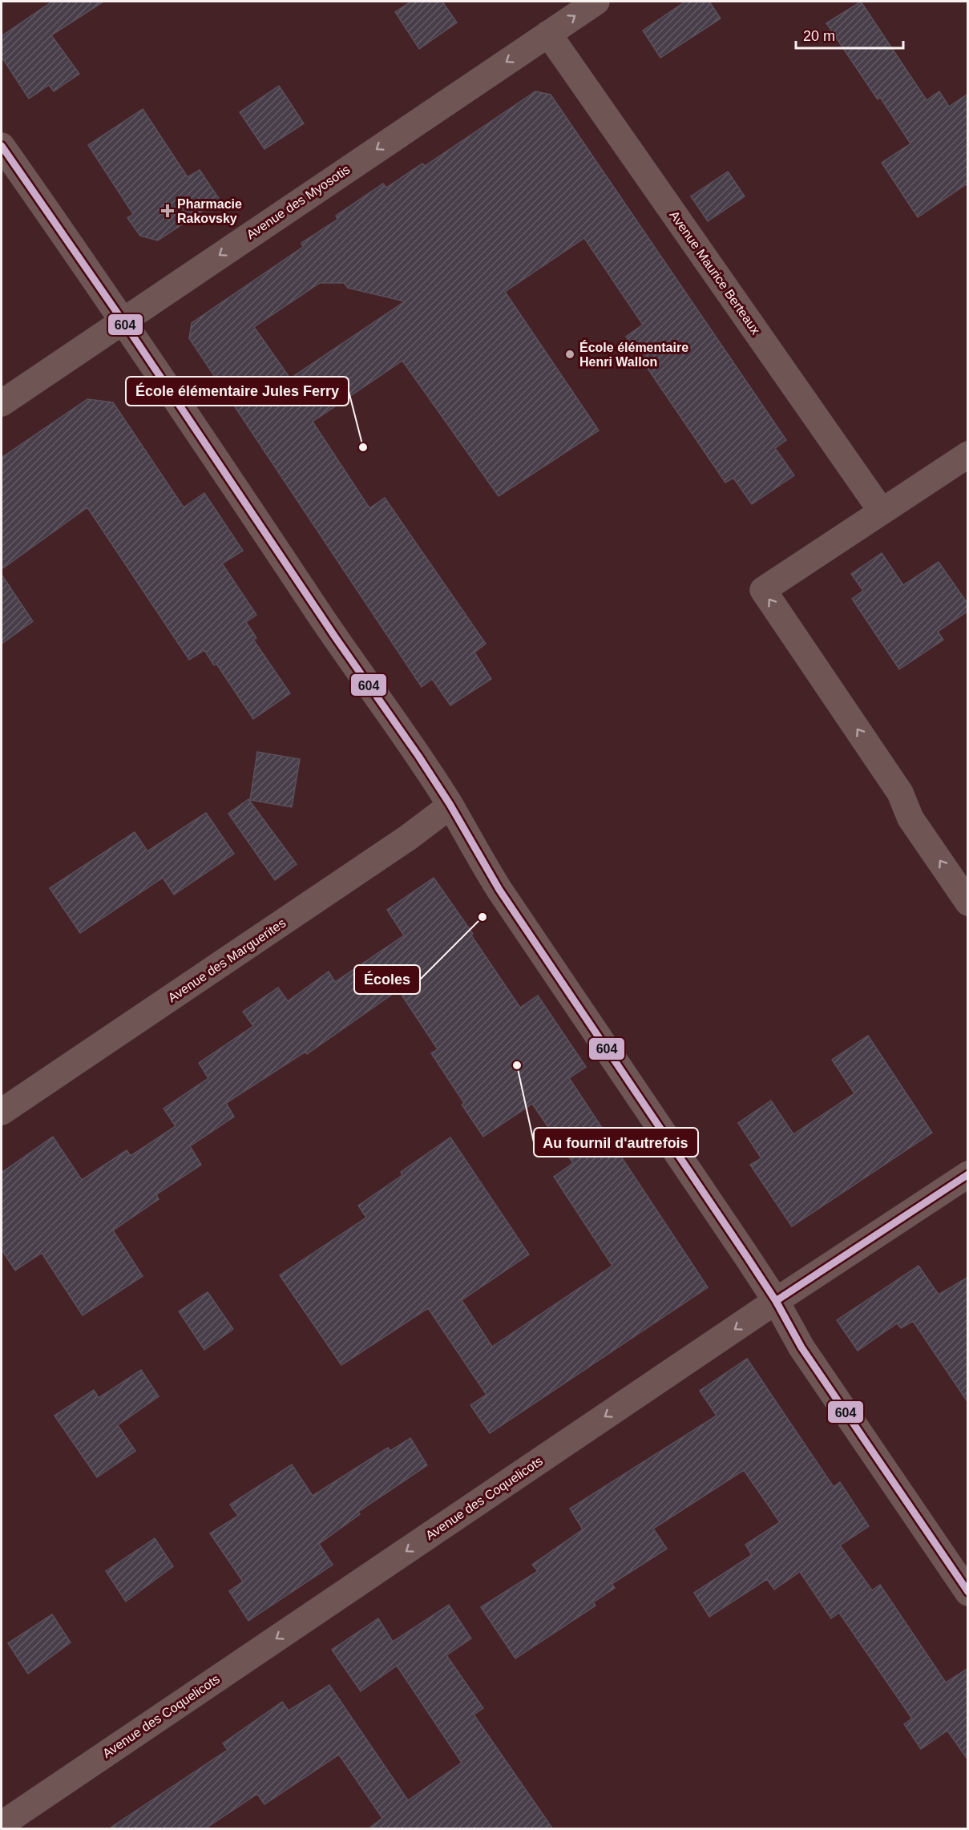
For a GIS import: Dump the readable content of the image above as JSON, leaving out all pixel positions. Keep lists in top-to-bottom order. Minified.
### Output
{"streets":{"street":["Avenue des Myosotis","Avenue Maurice Berteaux","Avenue des Marguerites","Avenue des Coquelicots"]},"crossings":[["Avenue des Myosotis","Avenue Maurice Berteaux"]],"one_way":["Avenue des Coquelicots"],"places":{"health":["Pharmacie Rakovsky"],"other":["École élémentaire Henri Wallon","École élémentaire Jules Ferry","Écoles","Au fournil d'autrefois"]},"lines":["transit line 604"],"scale_bar":"20 m"}
